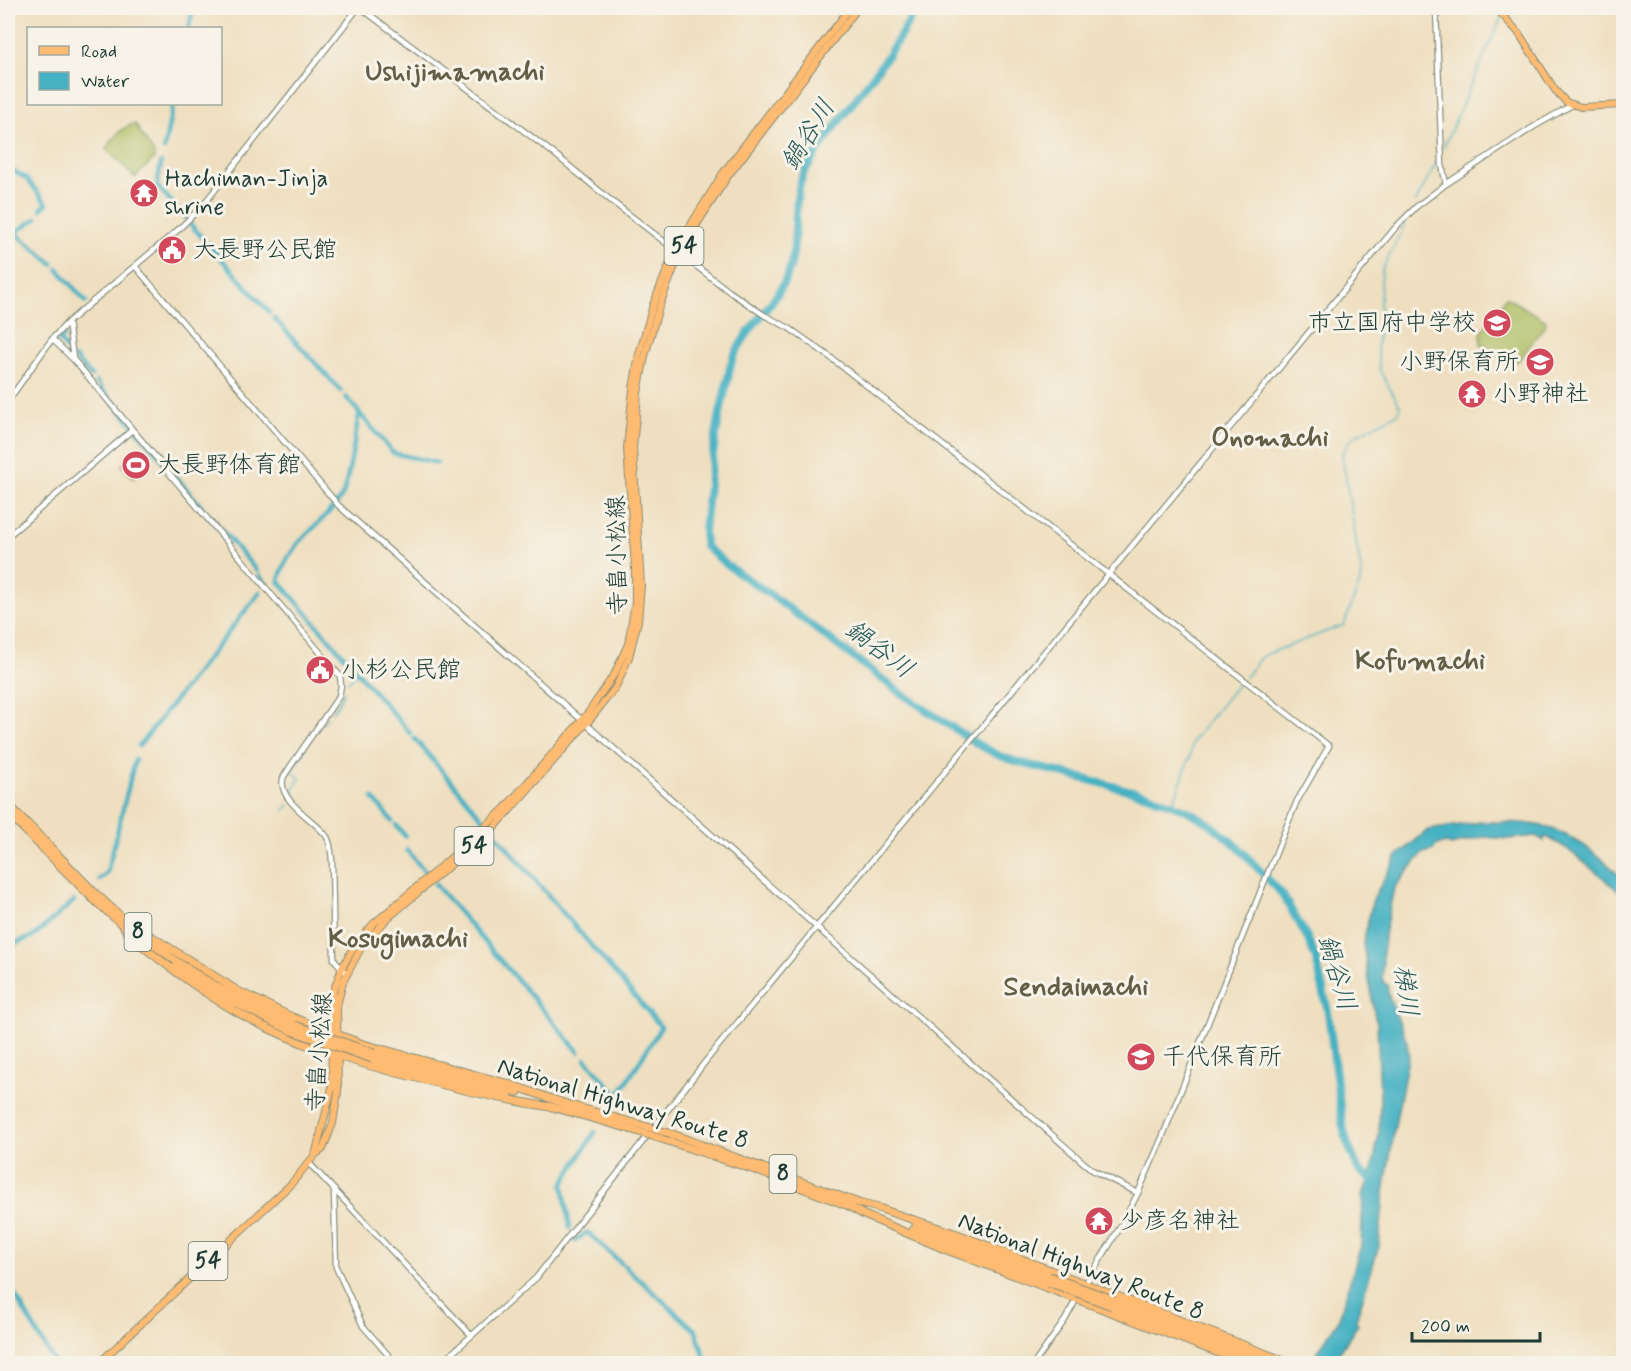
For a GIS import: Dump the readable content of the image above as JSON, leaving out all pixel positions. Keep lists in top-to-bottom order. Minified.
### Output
{"streets":{"highway":["8","National Highway Route 8"],"main road":["54","寺畠小松線"]},"crossings":[["寺畠小松線","8"],["8","National Highway Route 8"]],"districts":["Ushijimamachi","Onomachi","Kofumachi","Kosugimachi","Sendaimachi"],"water":["鍋谷川","梯川"],"places":{"temple":["Hachiman-Jinja shrine","小野神社","少彦名神社"],"public building":["大長野公民館","小杉公民館"],"school or university":["市立国府中学校","小野保育所","千代保育所"],"sports":["大長野体育館"]},"legend":["Road","Water"],"scale_bar":"200 m"}
